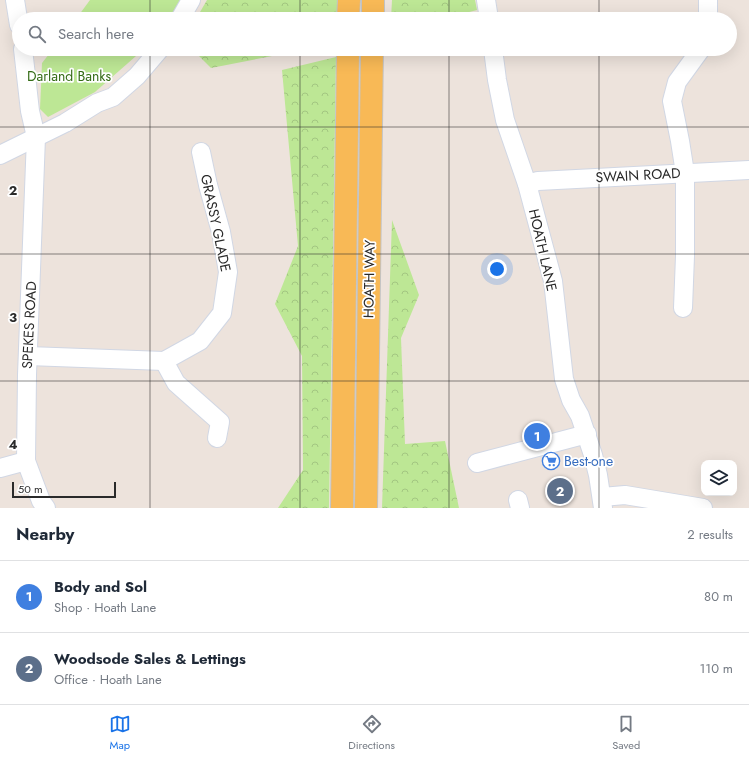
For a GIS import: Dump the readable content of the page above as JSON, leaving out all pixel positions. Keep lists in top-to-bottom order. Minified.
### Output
{"streets":{"main road":["HOATH WAY"],"street":["SWAIN ROAD","GRASSY GLADE","HOATH LANE","SPEKES ROAD"]},"crossings":[["SWAIN ROAD","HOATH LANE"]],"parks":["Darland Banks"],"places":{"supermarket":["Best-one"]},"scale_bar":"50 m","page":{"search":"Search here","pins":["1","2"],"scale":"50 m","heading":["Nearby","2 results"],"list":[{"mark":"1","name":"Body and Sol","note":"Shop · Hoath Lane","value":"80 m"},{"mark":"2","name":"Woodsode Sales & Lettings","note":"Office · Hoath Lane","value":"110 m"}],"nav":["Map","Directions","Saved"]},"grid":{"rows":["2","3","4"]}}
